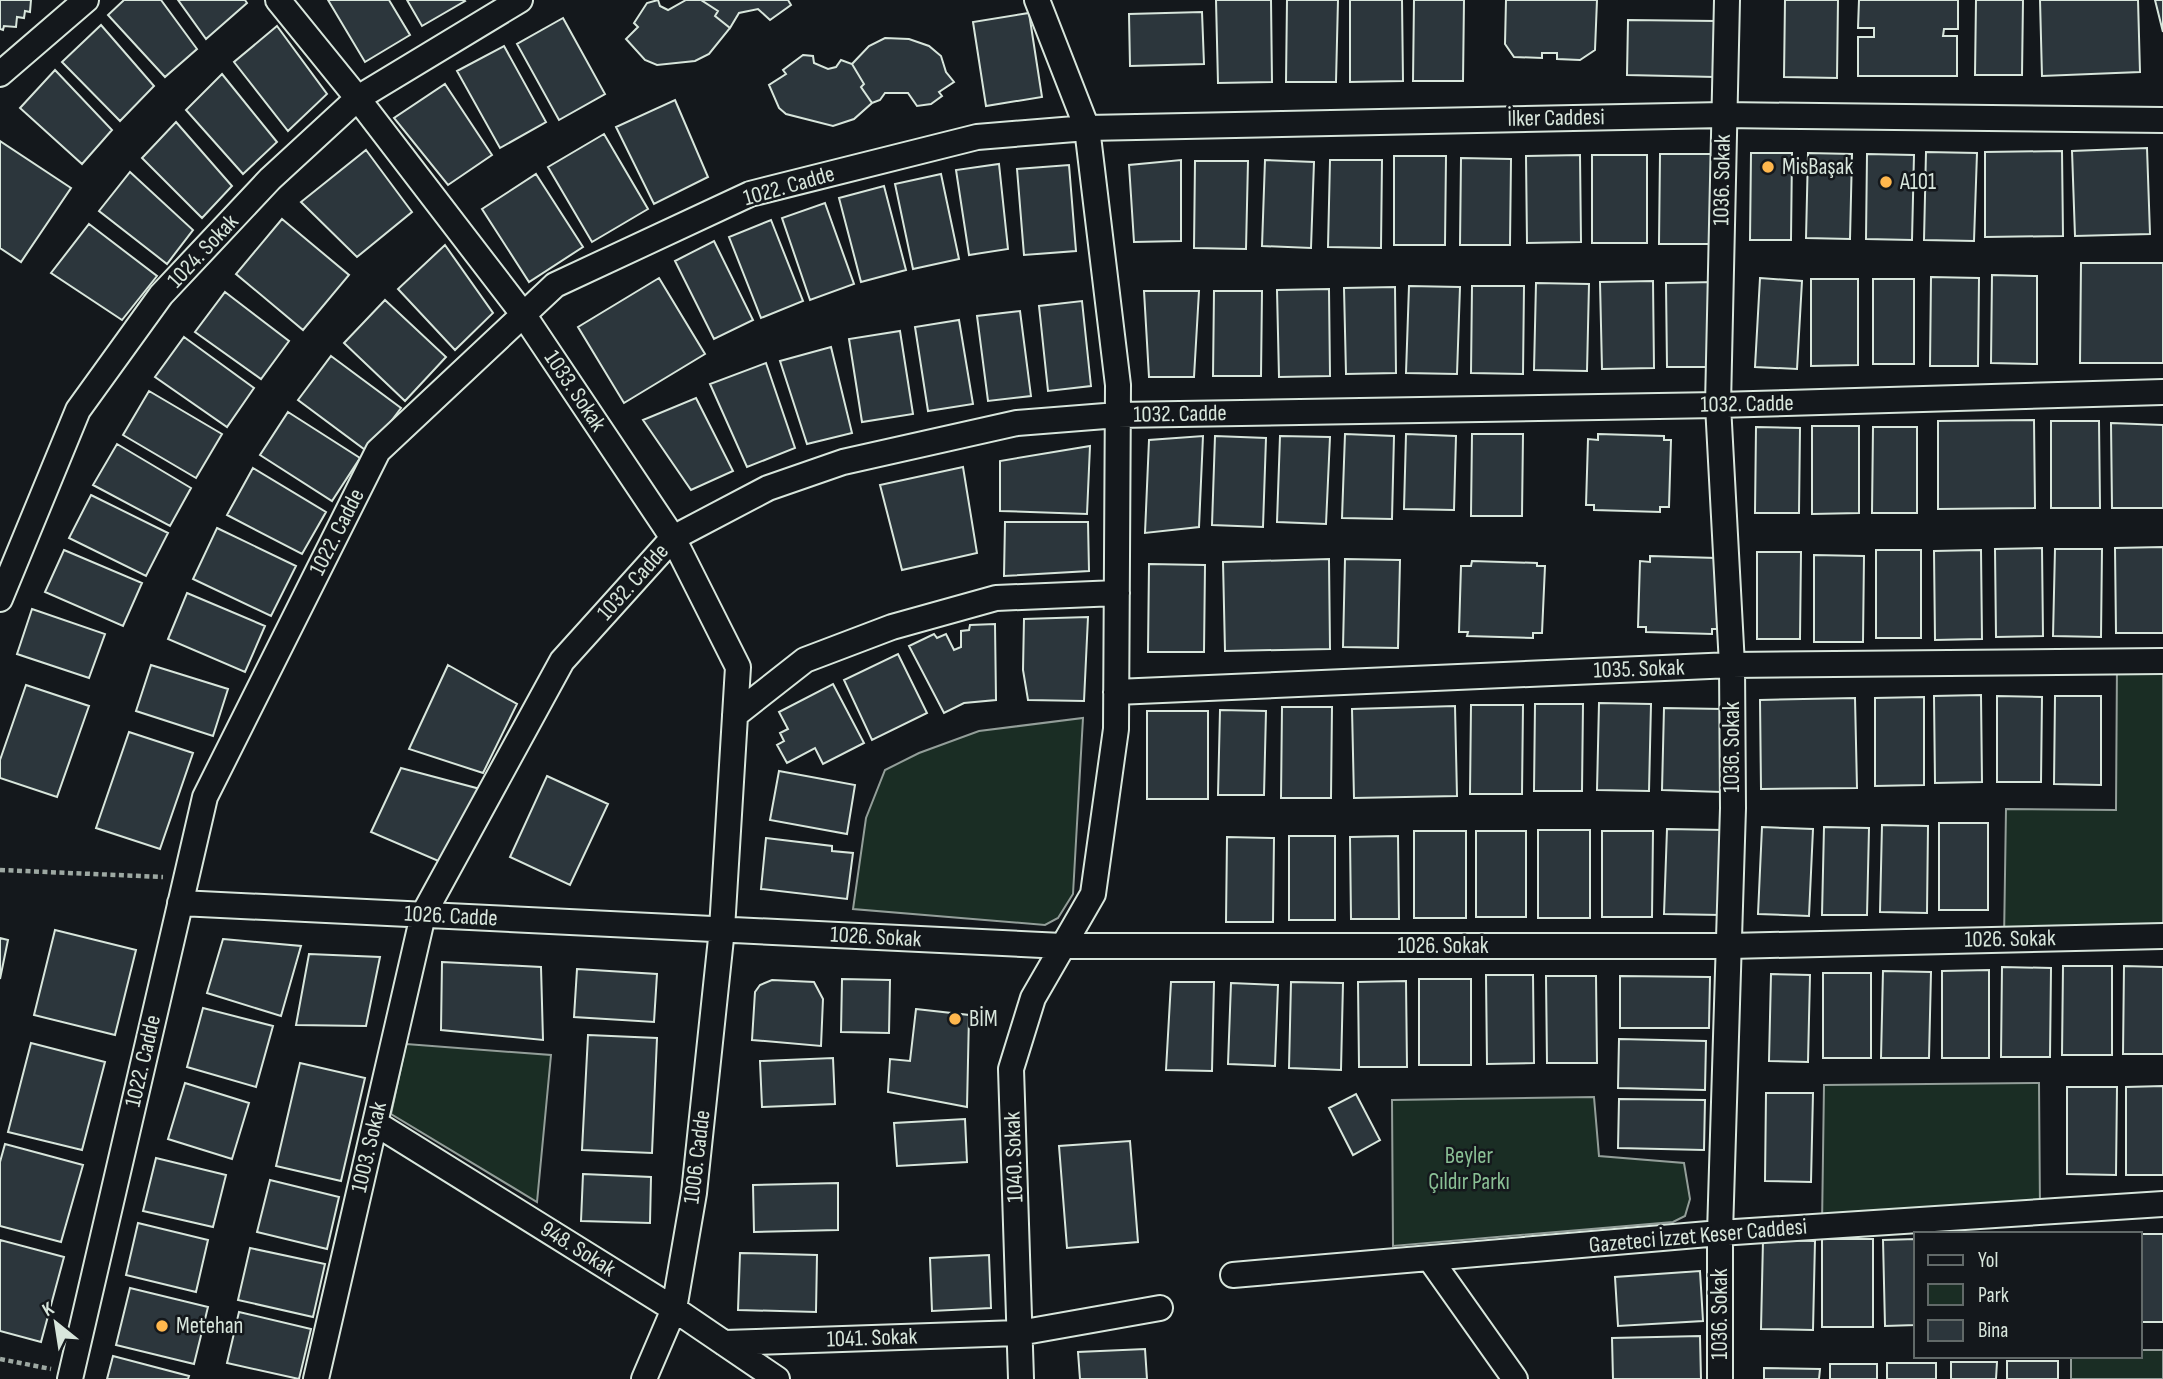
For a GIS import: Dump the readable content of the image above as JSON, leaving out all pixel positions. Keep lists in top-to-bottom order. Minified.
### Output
{"streets":{"street":["İlker Caddesi","1036. Sokak","1022. Cadde","1024. Sokak","1033. Sokak","1032. Cadde","1035. Sokak","1026. Cadde","1026. Sokak","1003. Sokak","1006. Cadde","1040. Sokak","Gazeteci İzzet Keser Caddesi","948. Sokak","1041. Sokak"]},"crossings":[["İlker Caddesi","1036. Sokak"],["İlker Caddesi","1022. Cadde"],["İlker Caddesi","1040. Sokak"],["1036. Sokak","1032. Cadde"],["1036. Sokak","1035. Sokak"],["1036. Sokak","1026. Sokak"],["1036. Sokak","Gazeteci İzzet Keser Caddesi"],["1022. Cadde","1033. Sokak"],["1022. Cadde","1026. Cadde"],["1022. Cadde","1040. Sokak"],["1024. Sokak","1033. Sokak"],["1033. Sokak","1032. Cadde"],["1033. Sokak","1026. Cadde"],["1033. Sokak","1026. Sokak"],["1033. Sokak","1006. Cadde"],["1032. Cadde","1026. Cadde"],["1032. Cadde","1003. Sokak"],["1032. Cadde","1040. Sokak"],["1035. Sokak","1040. Sokak"],["1026. Cadde","1026. Sokak"],["1026. Cadde","1003. Sokak"],["1026. Cadde","1006. Cadde"],["1026. Sokak","1006. Cadde"],["1026. Sokak","1040. Sokak"],["1003. Sokak","948. Sokak"],["1006. Cadde","948. Sokak"],["1040. Sokak","1041. Sokak"],["948. Sokak","1041. Sokak"]],"parks":["Beyler Çıldır Parkı"],"places":["MisBaşak","A101","BİM","Metehan"],"legend":["Yol","Park","Bina"],"north":"top left"}
